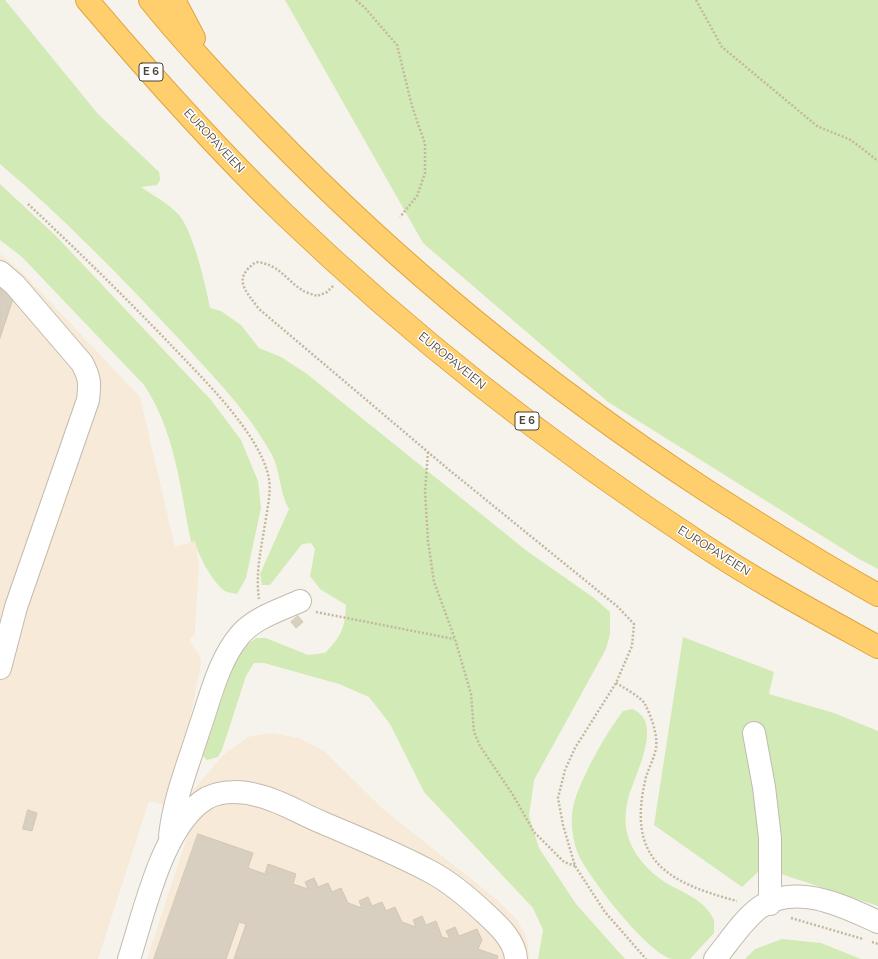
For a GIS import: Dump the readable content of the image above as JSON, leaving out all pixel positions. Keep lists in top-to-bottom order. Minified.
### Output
{"streets":{"highway":["E 6","EUROPAVEIEN"]}}
